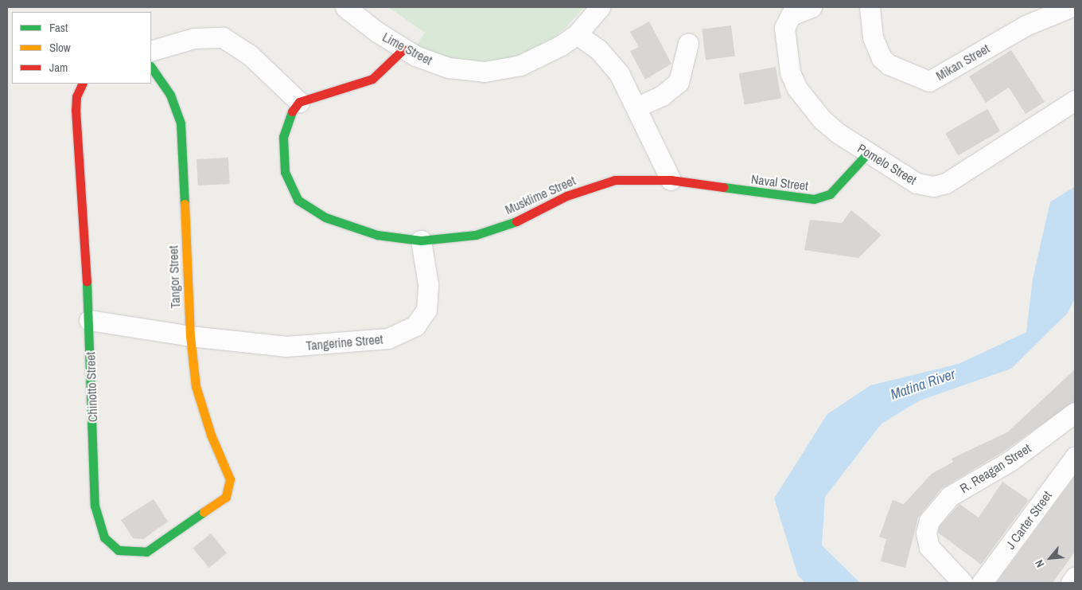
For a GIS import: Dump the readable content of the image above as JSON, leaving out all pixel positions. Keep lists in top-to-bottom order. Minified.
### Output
{"streets":{"street":["Lime Street","Mikan Street","Pomelo Street","Naval Street","Musklime Street","Tangor Street","Tangerine Street","Chinotto Street","R. Reagan Street","J Carter Street"]},"crossings":[["Pomelo Street","Naval Street"],["Naval Street","Musklime Street"],["Musklime Street","Tangerine Street"],["Tangor Street","Tangerine Street"],["Tangor Street","Chinotto Street"],["Tangerine Street","Chinotto Street"]],"water":["Matina River"],"legend":["Fast","Slow","Jam"],"north":"bottom left"}
